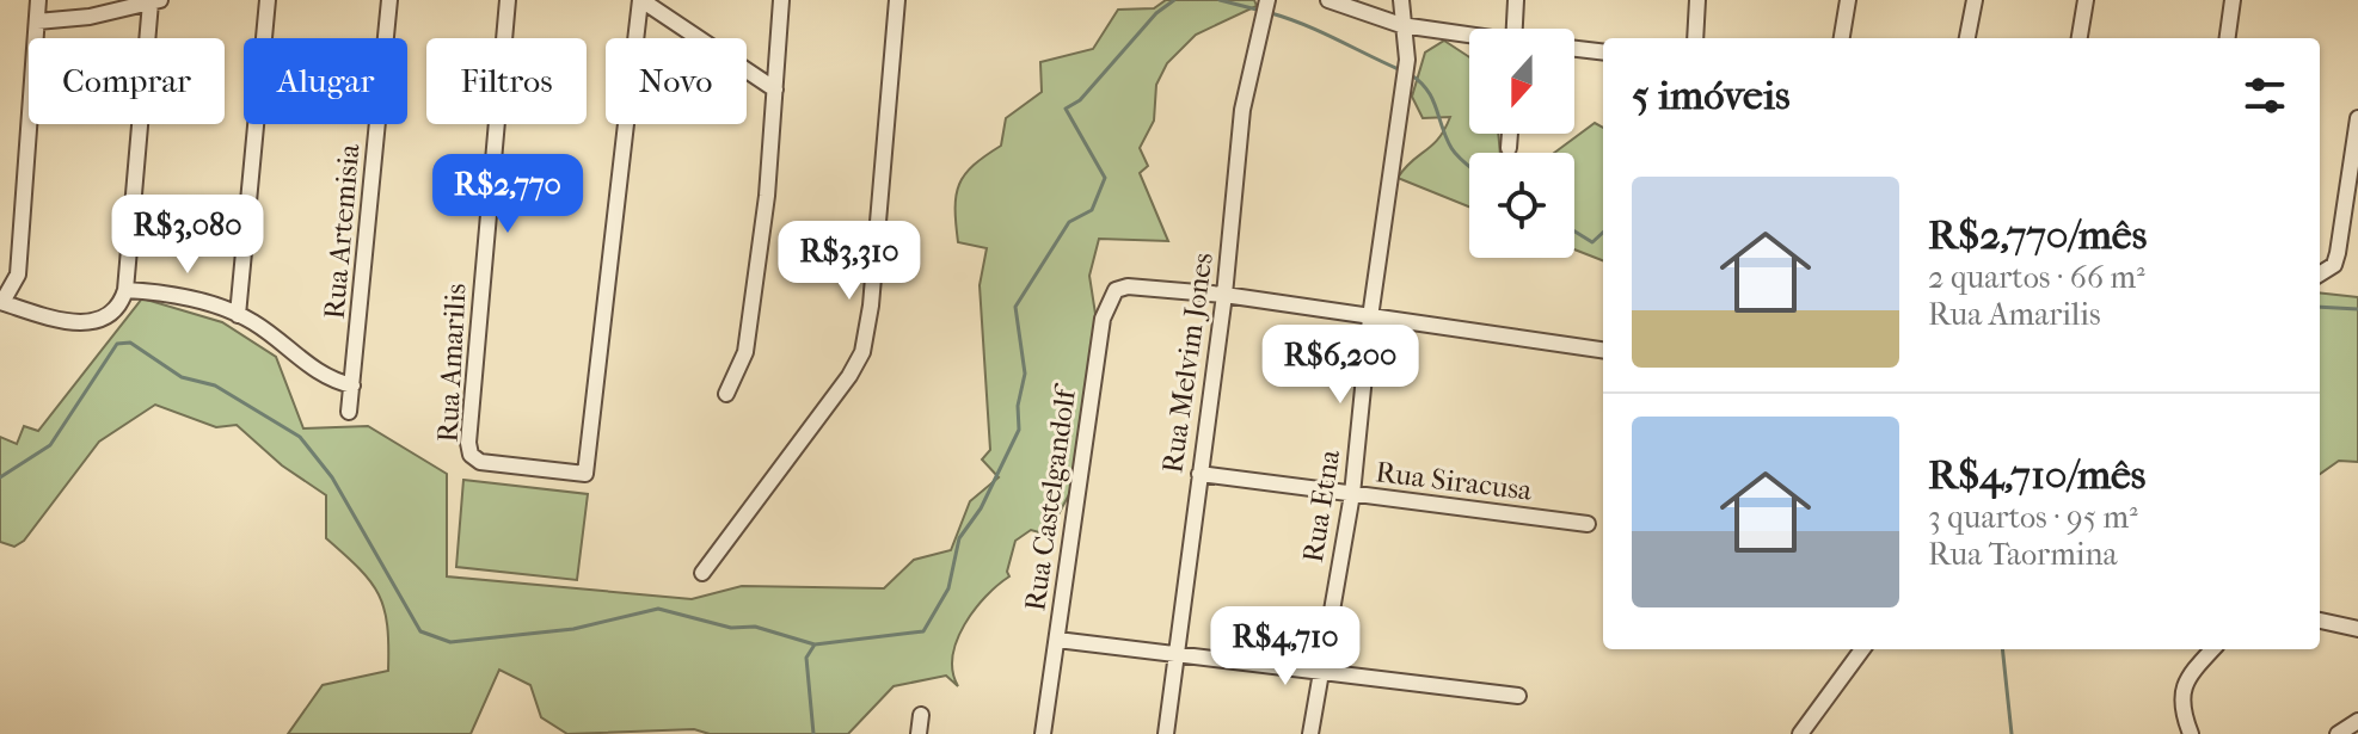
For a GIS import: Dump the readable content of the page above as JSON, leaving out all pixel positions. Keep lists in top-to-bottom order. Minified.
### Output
{"streets":{"street":["Rua Artemisia","Rua Amarilis","Rua Melvim Jones","Rua Siracusa","Rua Castelgandolf","Rua Etna"]},"crossings":[["Rua Melvim Jones","Rua Siracusa"],["Rua Melvim Jones","Rua Castelgandolf"],["Rua Siracusa","Rua Etna"]],"north":"bottom","page":{"chip":["Comprar","Alugar","Filtros","Novo"],"heading":"5 imóveis","list":[{"name":"R$2,770/mês","note":"2 quartos · 66 m² · Rua Amarilis"},{"name":"R$4,710/mês","note":"3 quartos · 95 m² · Rua Taormina"}],"price":["R$2,770","R$3,080","R$3,310","R$6,200","R$4,710"]}}
